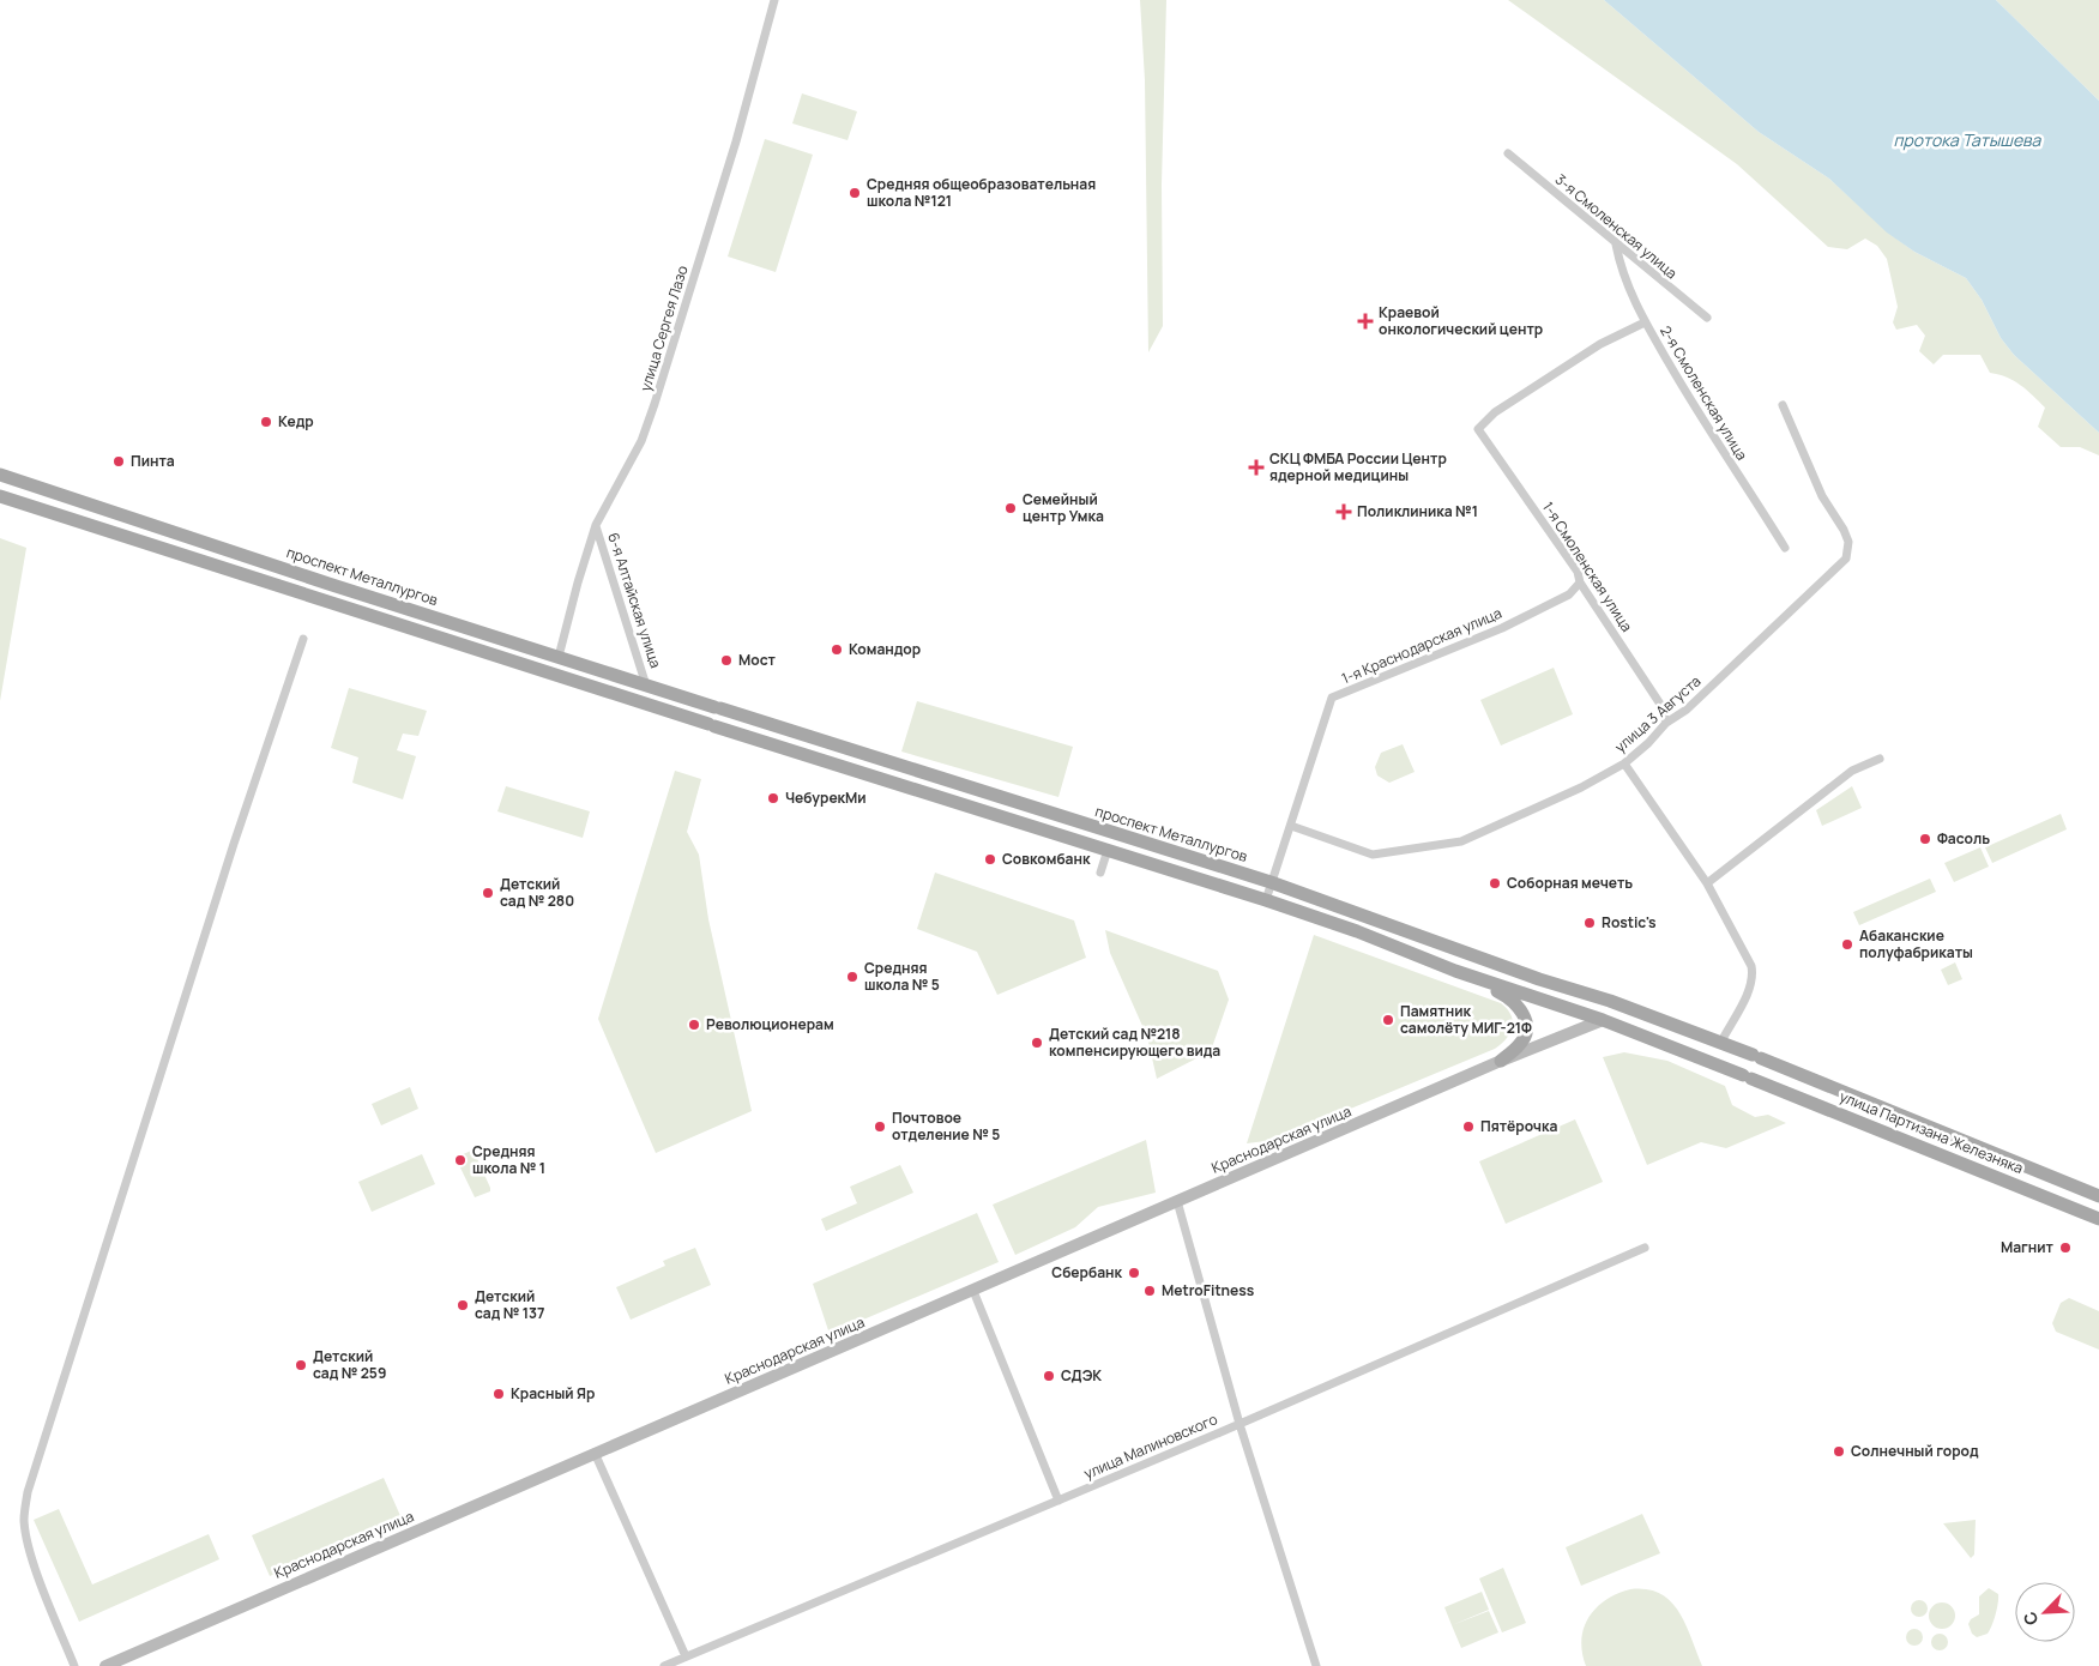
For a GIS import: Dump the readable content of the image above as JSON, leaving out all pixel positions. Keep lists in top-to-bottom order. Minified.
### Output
{"streets":{"main road":["проспект Металлургов","улица Партизана Железняка","Краснодарская улица"],"street":["3-я Смоленская улица","улица Сергея Лазо","2-я Смоленская улица","1-я Смоленская улица","6-я Алтайская улица","1-я Краснодарская улица","улица 3 Августа","улица Малиновского"]},"crossings":[["3-я Смоленская улица","2-я Смоленская улица"],["улица Сергея Лазо","проспект Металлургов"],["улица Сергея Лазо","6-я Алтайская улица"],["2-я Смоленская улица","1-я Смоленская улица"],["1-я Смоленская улица","1-я Краснодарская улица"],["1-я Смоленская улица","улица 3 Августа"],["проспект Металлургов","6-я Алтайская улица"],["проспект Металлургов","1-я Краснодарская улица"],["проспект Металлургов","улица Партизана Железняка"],["1-я Краснодарская улица","улица 3 Августа"],["улица Партизана Железняка","Краснодарская улица"]],"water":["протока Татышева"],"places":{"other":["Средняя общеобразовательная школа №121","Кедр","Пинта","Семейный центр Умка","Командор","Мост","ЧебурекМи","Фасоль","Совкомбанк","Соборная мечеть","Детский сад № 280","Rostic's","Абаканские полуфабрикаты","Средняя школа № 5","Памятник самолёту МИГ-21Ф","Революционерам","Детский сад №218 компенсирующего вида","Почтовое отделение № 5","Пятёрочка","Средняя школа № 1","Магнит","Сбербанк","MetroFitness","Детский сад № 137","Детский сад № 259","СДЭК","Красный Яр","Солнечный город"],"health":["Краевой онкологический центр","СКЦ ФМБА России Центр ядерной медицины","Поликлиника №1"]},"north":"bottom left"}
